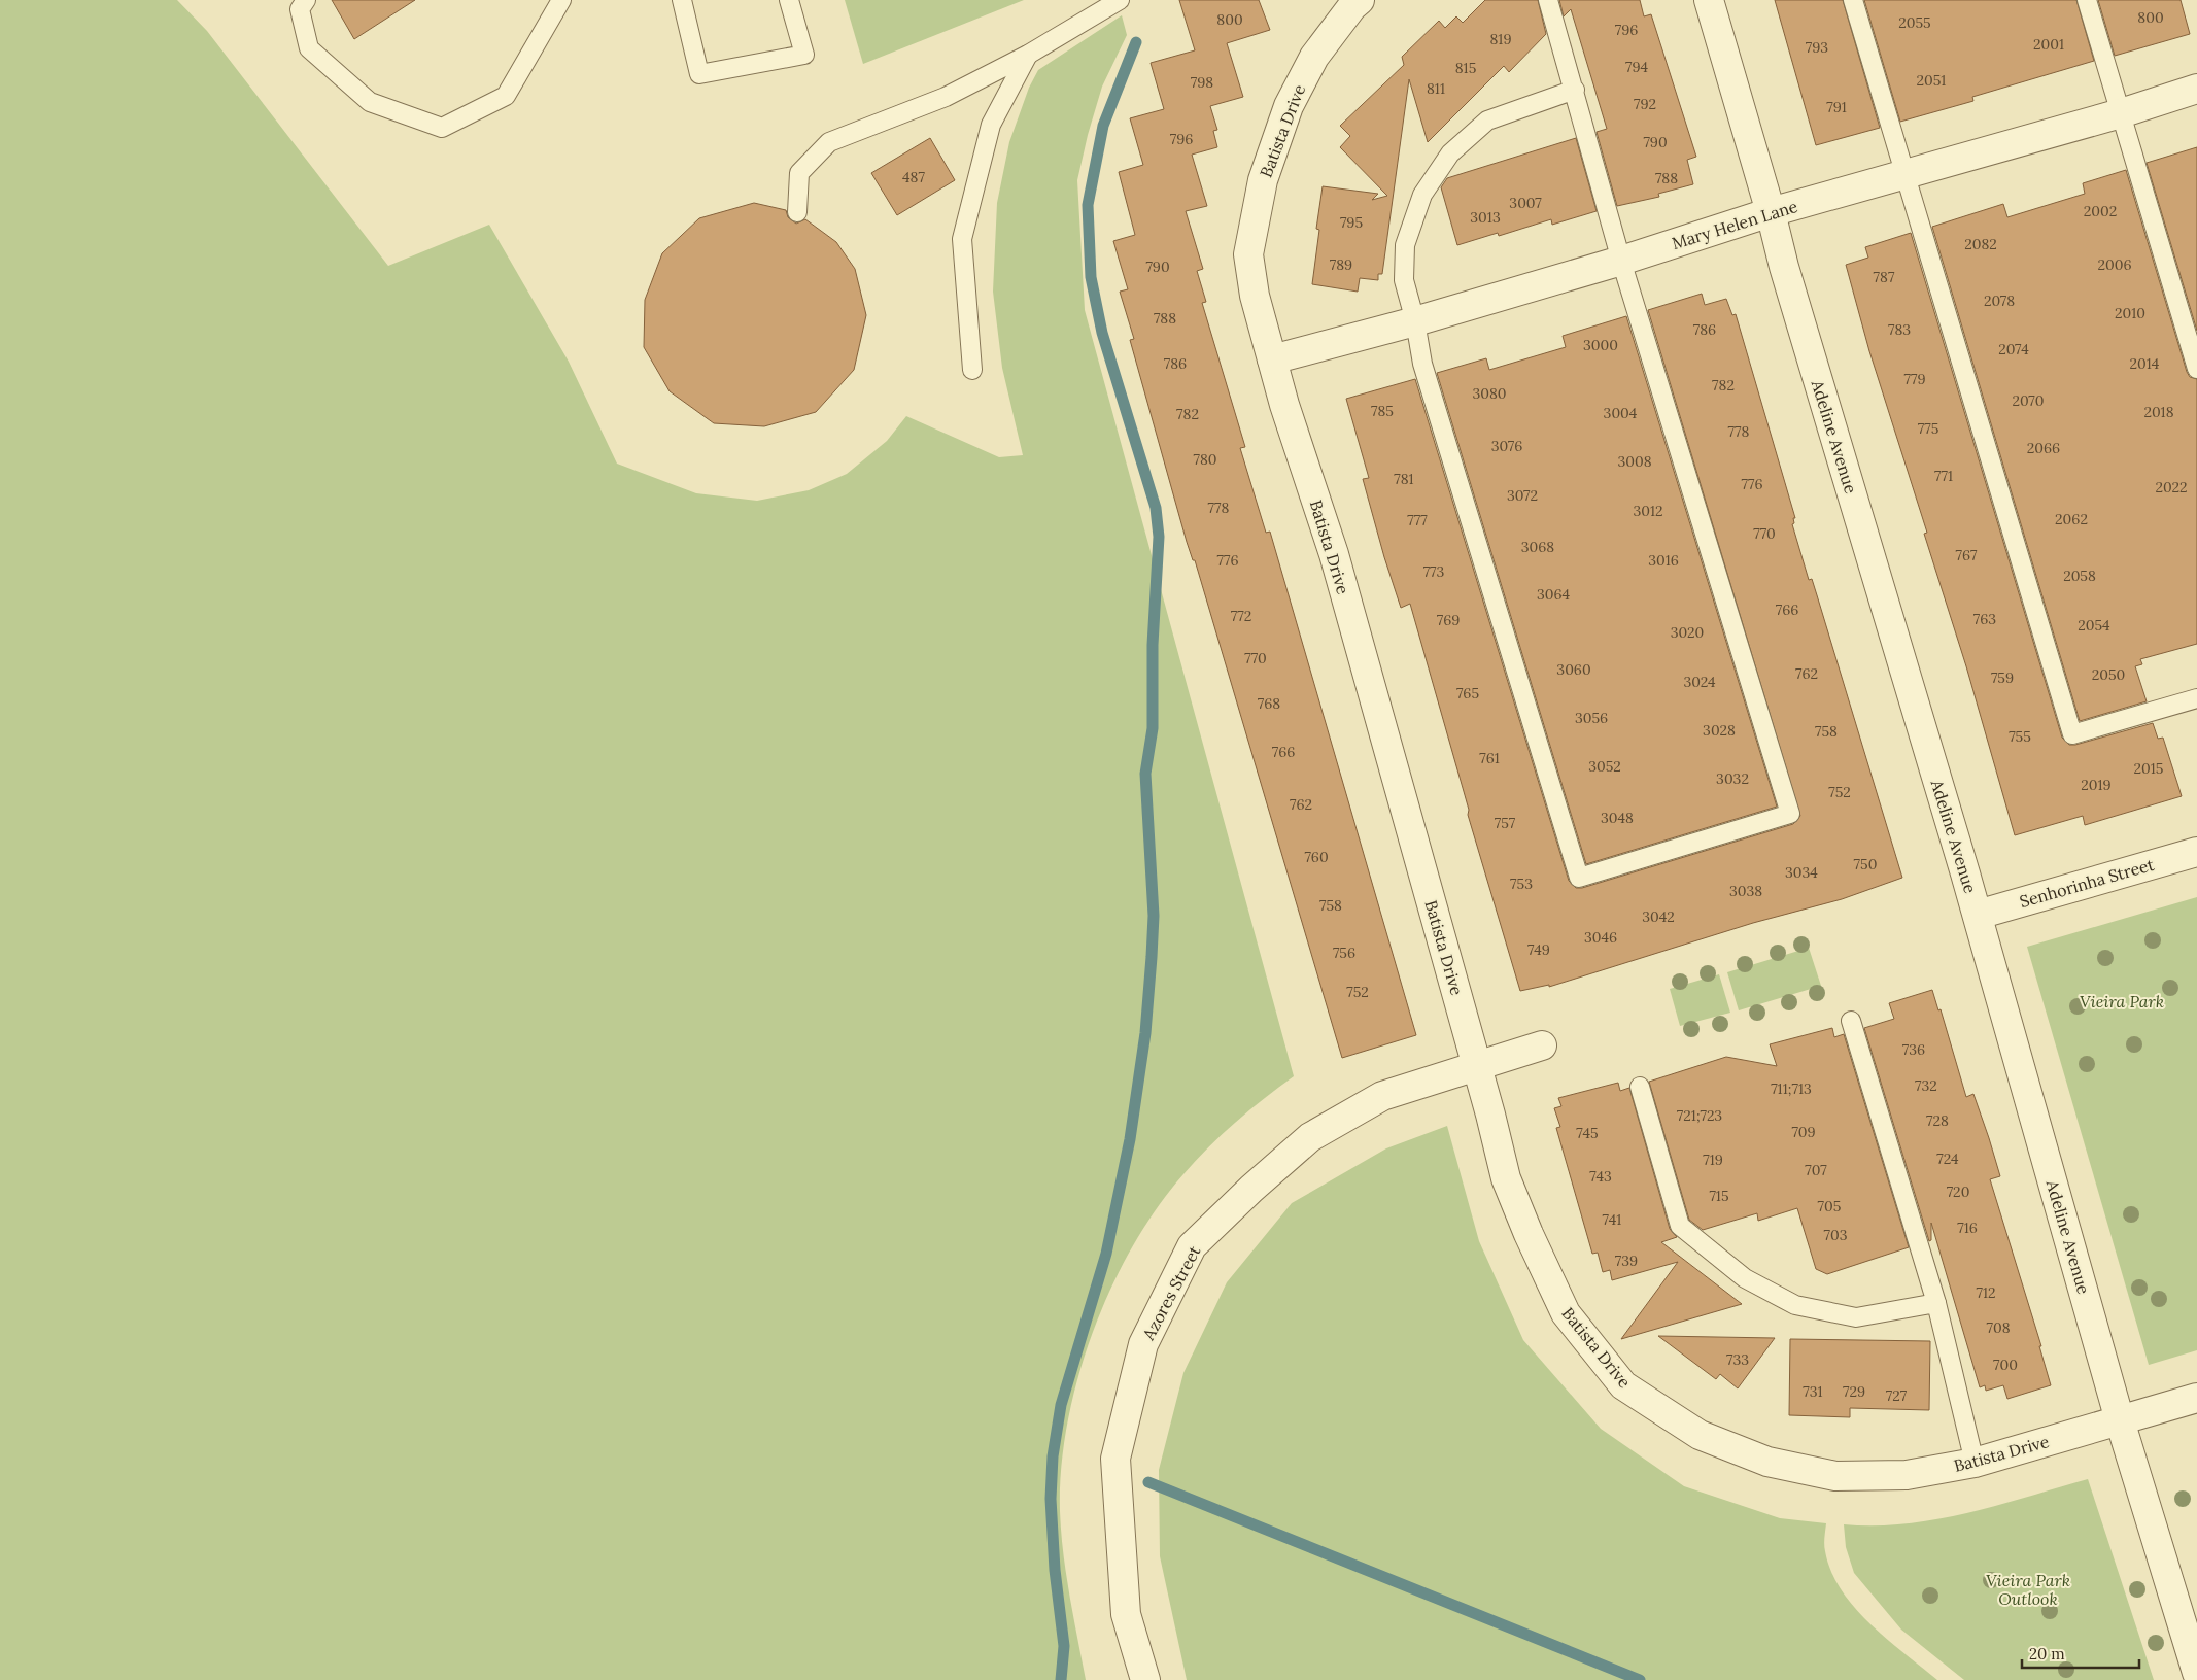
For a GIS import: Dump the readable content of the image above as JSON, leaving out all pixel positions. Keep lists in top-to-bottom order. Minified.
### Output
{"streets":{"street":["Batista Drive","Mary Helen Lane","Adeline Avenue","Senhorinha Street","Azores Street"]},"crossings":[["Batista Drive","Mary Helen Lane"],["Batista Drive","Adeline Avenue"],["Batista Drive","Azores Street"],["Mary Helen Lane","Adeline Avenue"],["Adeline Avenue","Senhorinha Street"]],"parks":["Vieira Park","Vieira Park Outlook"],"house_numbers":["800","800","2055","796","819","2001","793","794","815","2051","798","811","792","791","796","790","487","788","3007","2002","3013","795","2082","789","2006","790","787","2078","2010","788","786","783","3000","2074","786","2014","779","782","3080","2070","785","2018","3004","782","775","778","3076","2066","780","3008","771","781","776","2022","3072","778","3012","2062","777","770","3068","767","776","3016","773","2058","3064","766","772","763","769","2054","3020","770","3060","762","2050","759","3024","765","768","3056","3028","758","755","766","761","3052","2015","3032","2019","752","762","3048","757","760","750","3034","753","3038","758","3042","3046","749","756","752","736","732","711;713","721;723","728","709","745","724","719","707","743","720","715","705","741","716","703","739","712","708","733","700","731","729","727"],"scale_bar":"20 m"}
